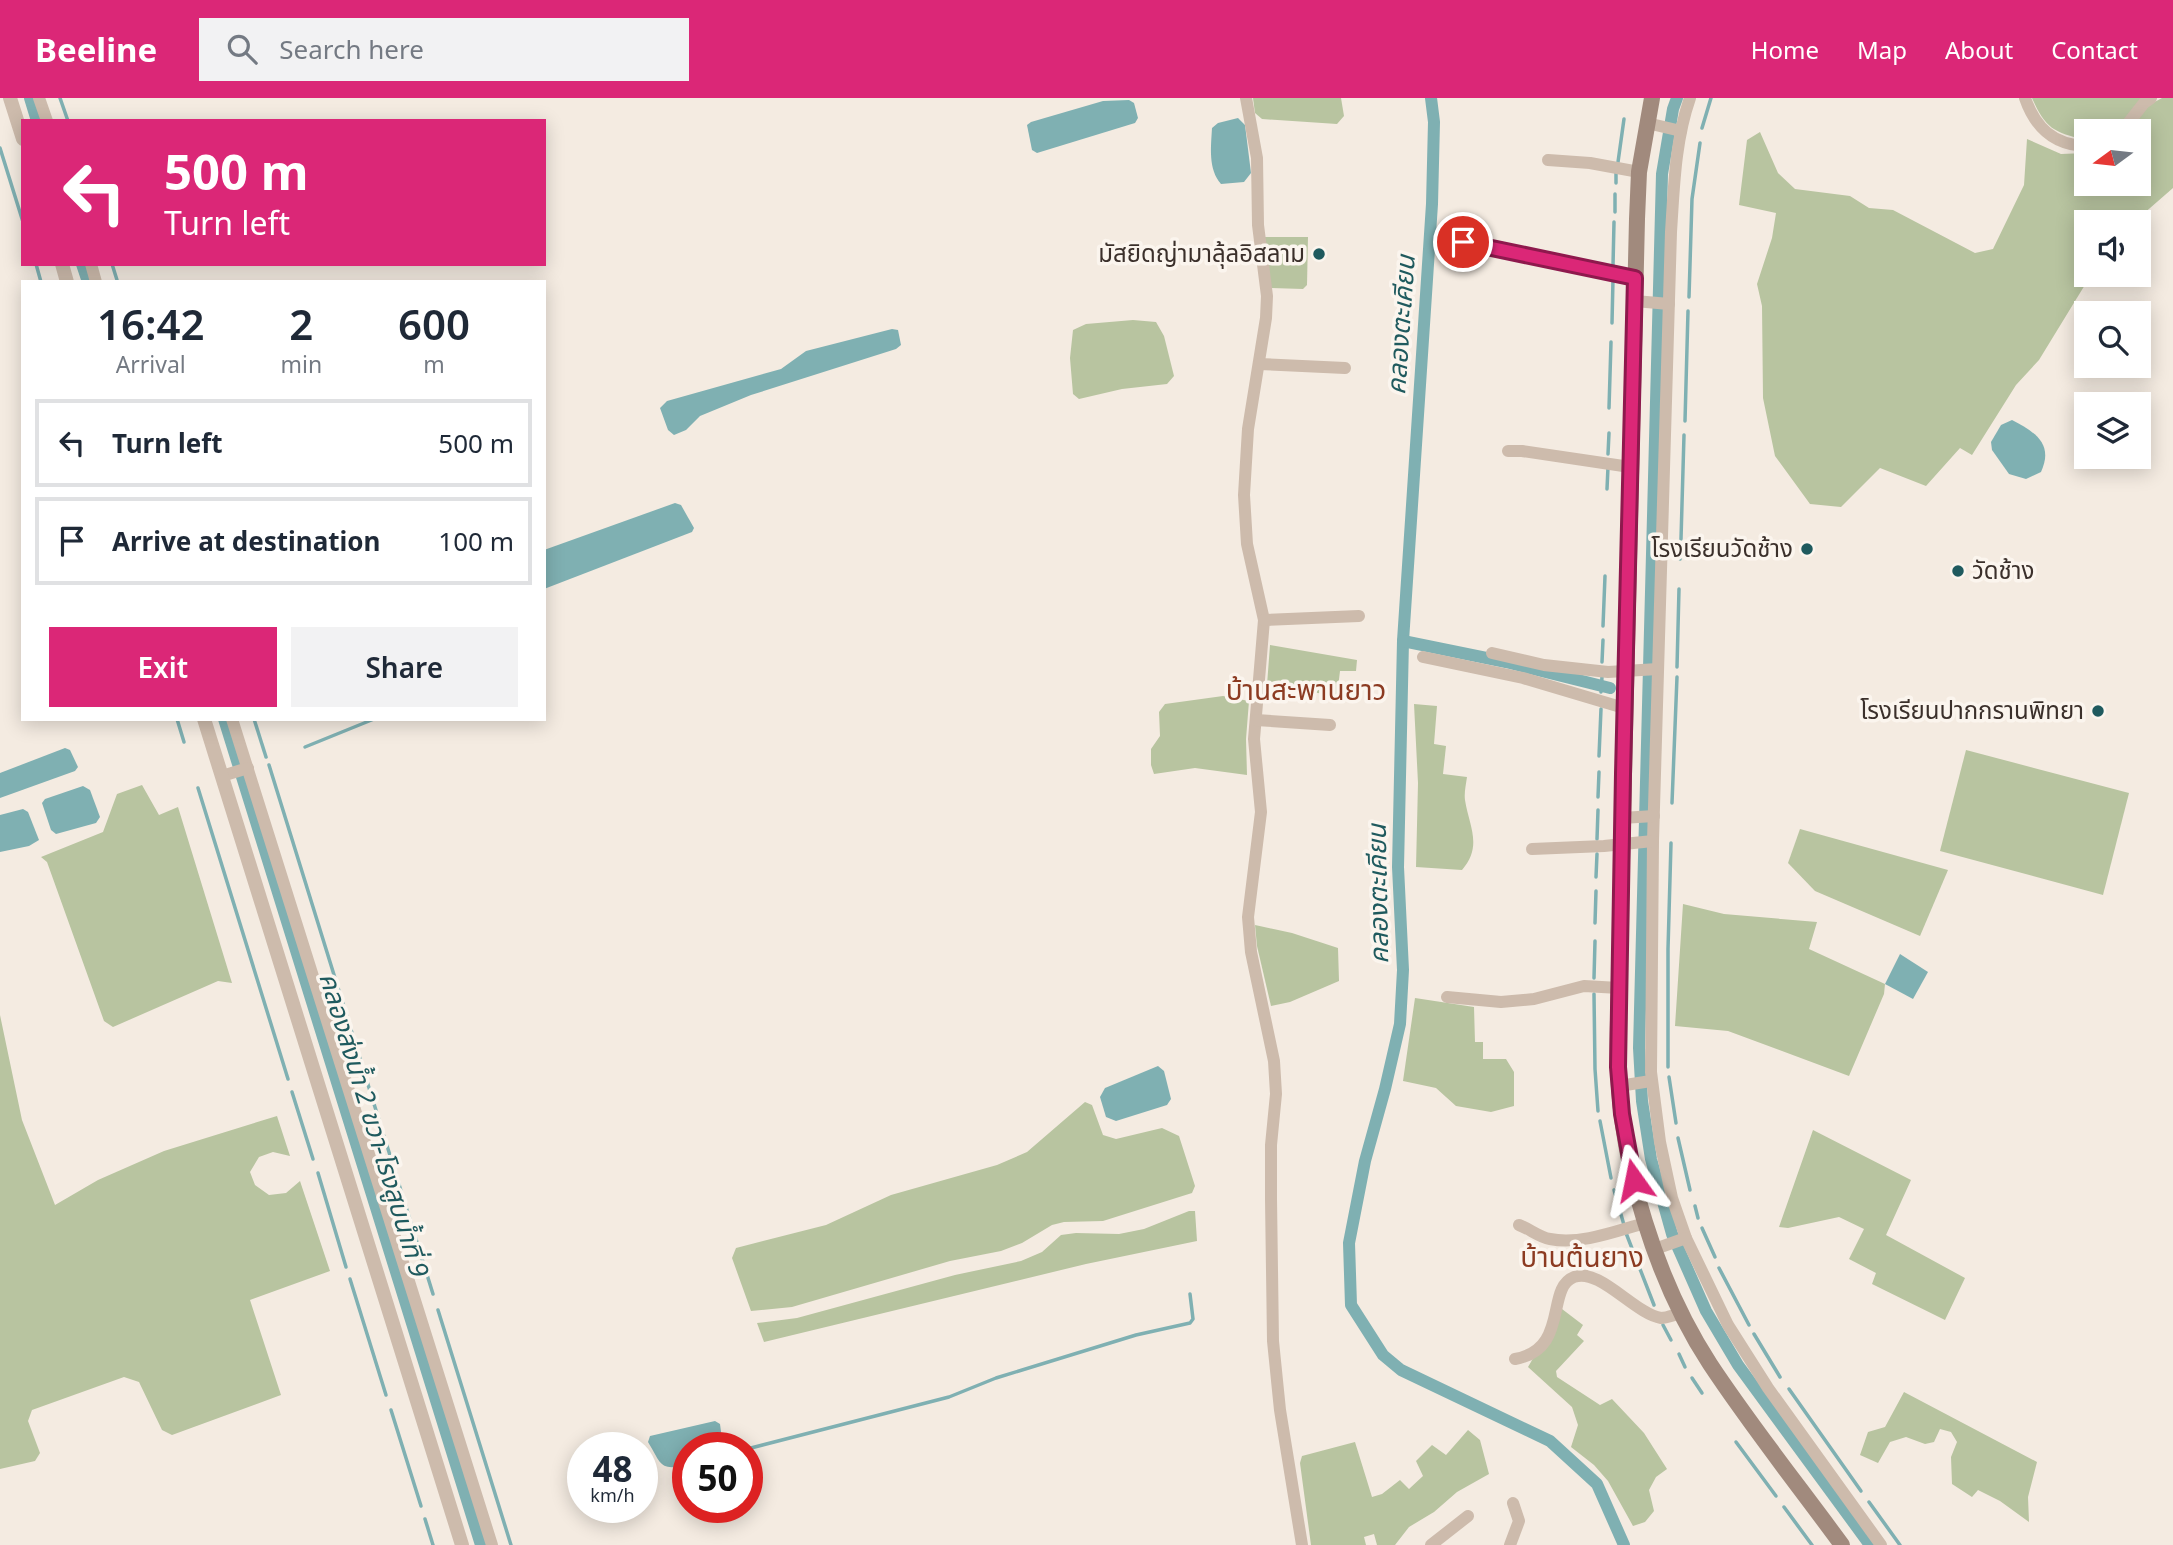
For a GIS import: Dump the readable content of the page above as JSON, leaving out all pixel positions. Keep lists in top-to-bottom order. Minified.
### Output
{"districts":["บ้านสะพานยาว","บ้านต้นยาง"],"water":["คลองตะเคียน","คลองส่งน้ำ 2 ขวา-โรงสูบน้ำที่ 9"],"places":["มัสยิดญ่ามาลุ้ลอิสลาม","โรงเรียนวัดช้าง","วัดช้าง","โรงเรียนปากกรานพิทยา"],"north":"left","page":{"header":"Beeline","search":"Search here","nav":["Home","Map","About","Contact"],"turn":["500 m","Turn left"],"eta":["16:42","Arrival","2","min","600","m"],"list":[{"name":"Turn left","value":"500 m"},{"name":"Arrive at destination","value":"100 m"}],"buttons":["Exit","Share"],"speed":"48 km/h","limit":"50"}}
